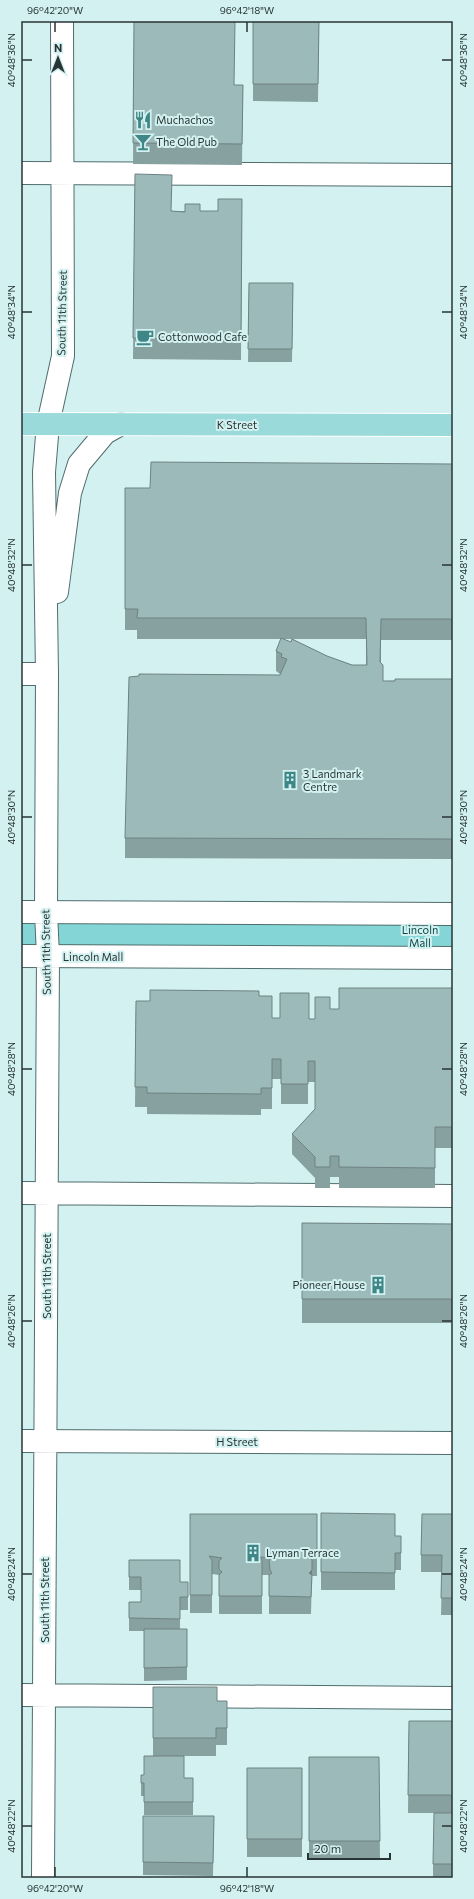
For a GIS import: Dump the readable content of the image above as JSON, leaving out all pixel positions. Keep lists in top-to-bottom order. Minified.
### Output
{"streets":{"main road":["K Street"],"street":["South 11th Street","Lincoln Mall","H Street"]},"crossings":[["South 11th Street","K Street"],["South 11th Street","Lincoln Mall"],["South 11th Street","H Street"]],"parks":["Lincoln Mall"],"places":{"restaurant":["Muchachos"],"bar":["The Old Pub"],"cafe":["Cottonwood Cafe"],"building":["3 Landmark Centre","Pioneer House","Lyman Terrace"]},"scale_bar":"20 m","north":"top","coordinates":["96°42'20\"W","96°42'18\"W","40°48'36\"N","40°48'34\"N","40°48'32\"N","40°48'30\"N","40°48'28\"N","40°48'26\"N","40°48'24\"N","40°48'22\"N"]}
